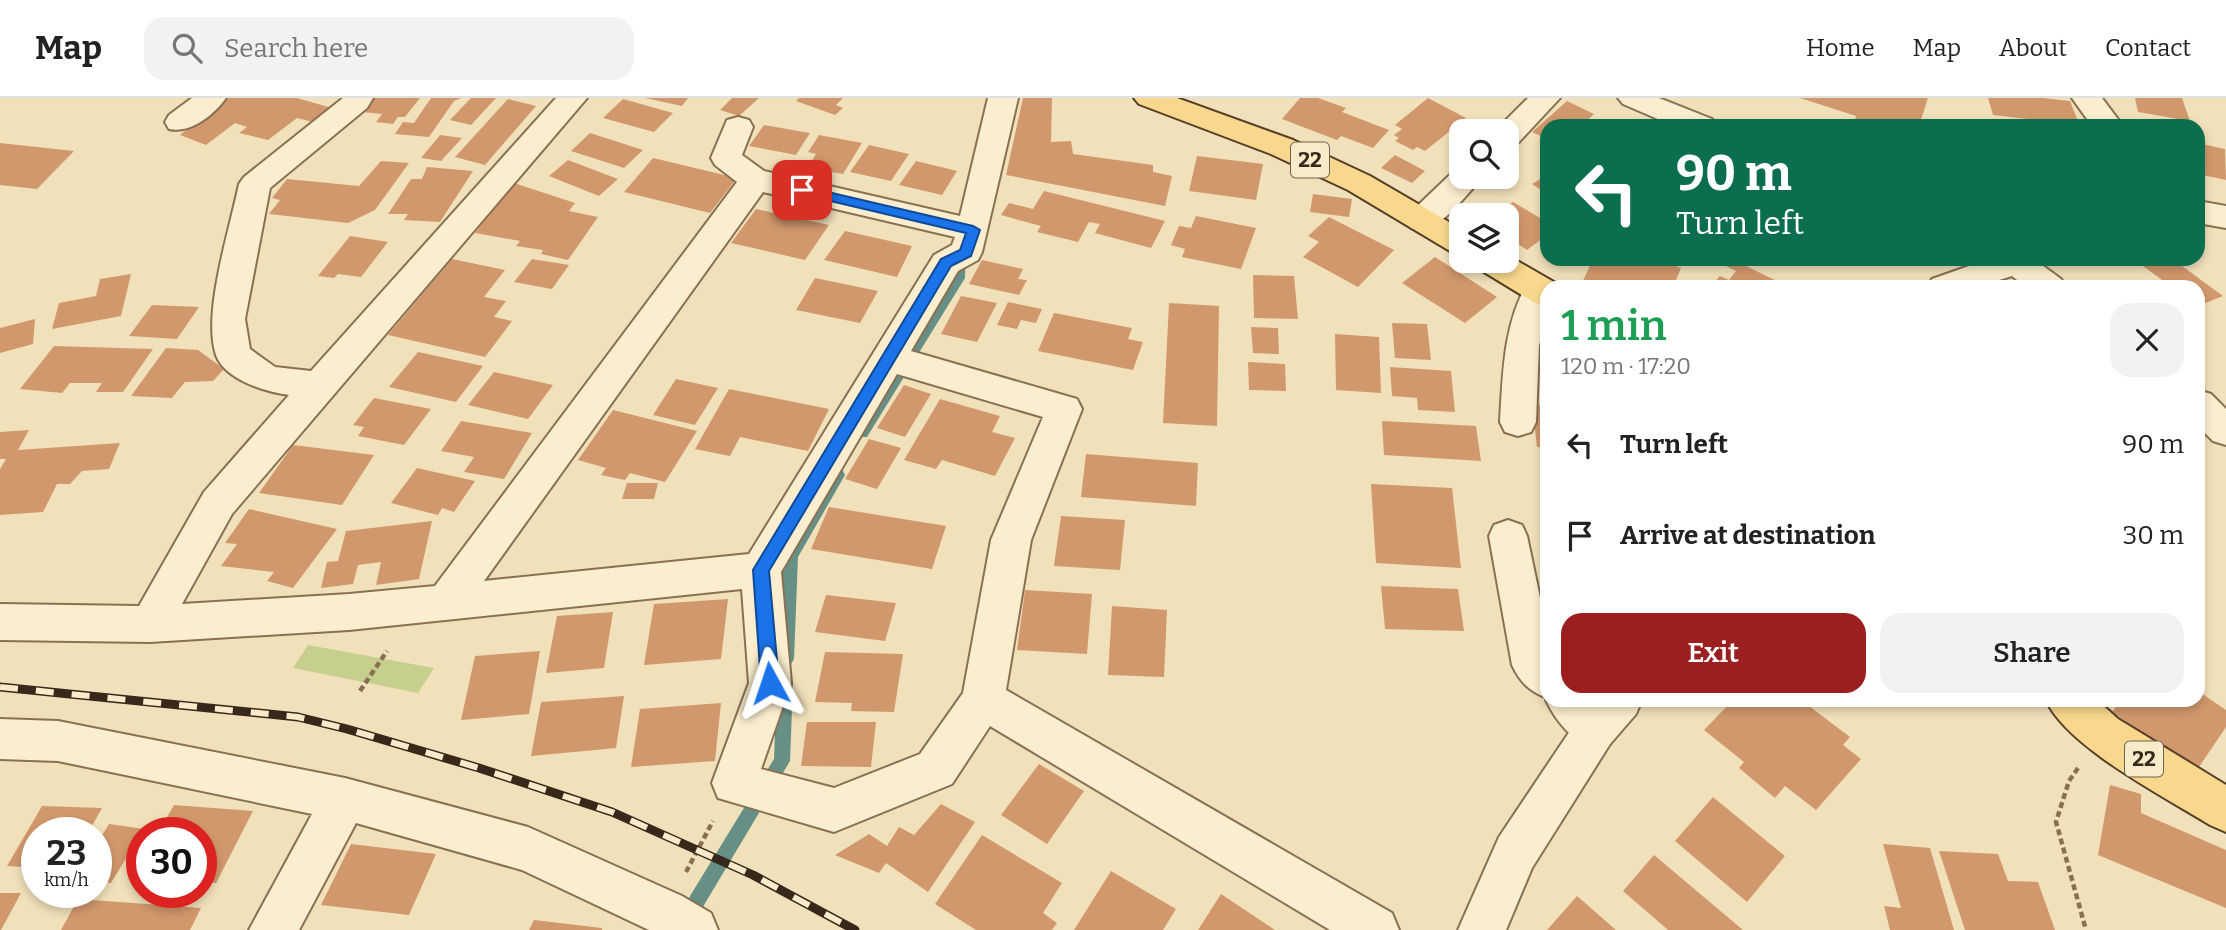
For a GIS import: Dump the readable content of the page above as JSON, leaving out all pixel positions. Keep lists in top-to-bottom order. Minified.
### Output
{"streets":{"main road":["22"]},"page":{"header":"Map","search":"Search here","nav":["Home","Map","About","Contact"],"turn":["90 m","Turn left"],"heading":["1 min","120 m · 17:20"],"list":[{"name":"Turn left","value":"90 m"},{"name":"Arrive at destination","value":"30 m"}],"buttons":["Exit","Share"],"speed":"23 km/h","limit":"30"}}
